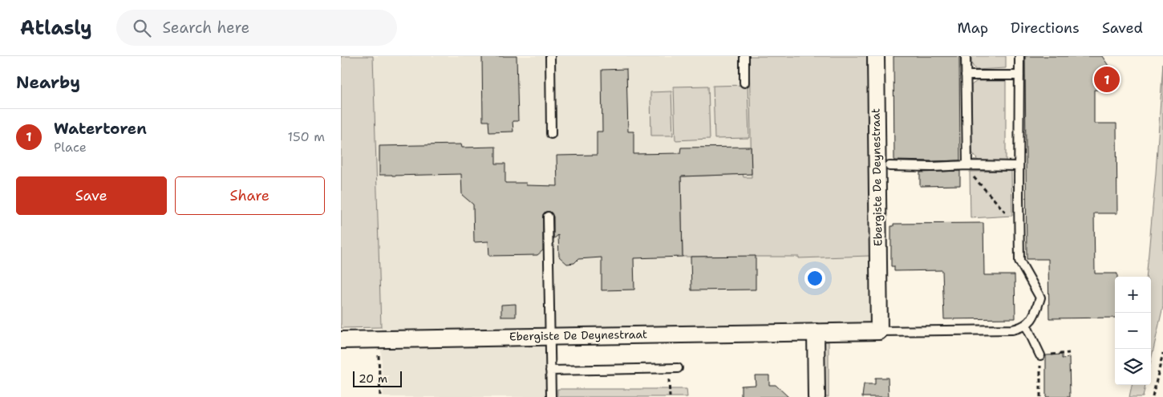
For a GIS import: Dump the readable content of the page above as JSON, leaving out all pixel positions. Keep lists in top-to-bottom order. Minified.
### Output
{"streets":{"street":["Ebergiste De Deynestraat"]},"scale_bar":"20 m","page":{"header":"Atlasly","search":"Search here","nav":["Map","Directions","Saved"],"heading":"Nearby","pins":"1","list":[{"mark":"1","name":"Watertoren","note":"Place","value":"150 m"}],"buttons":["Save","Share"],"map_buttons":["+","−"],"scale":"20 m"}}
